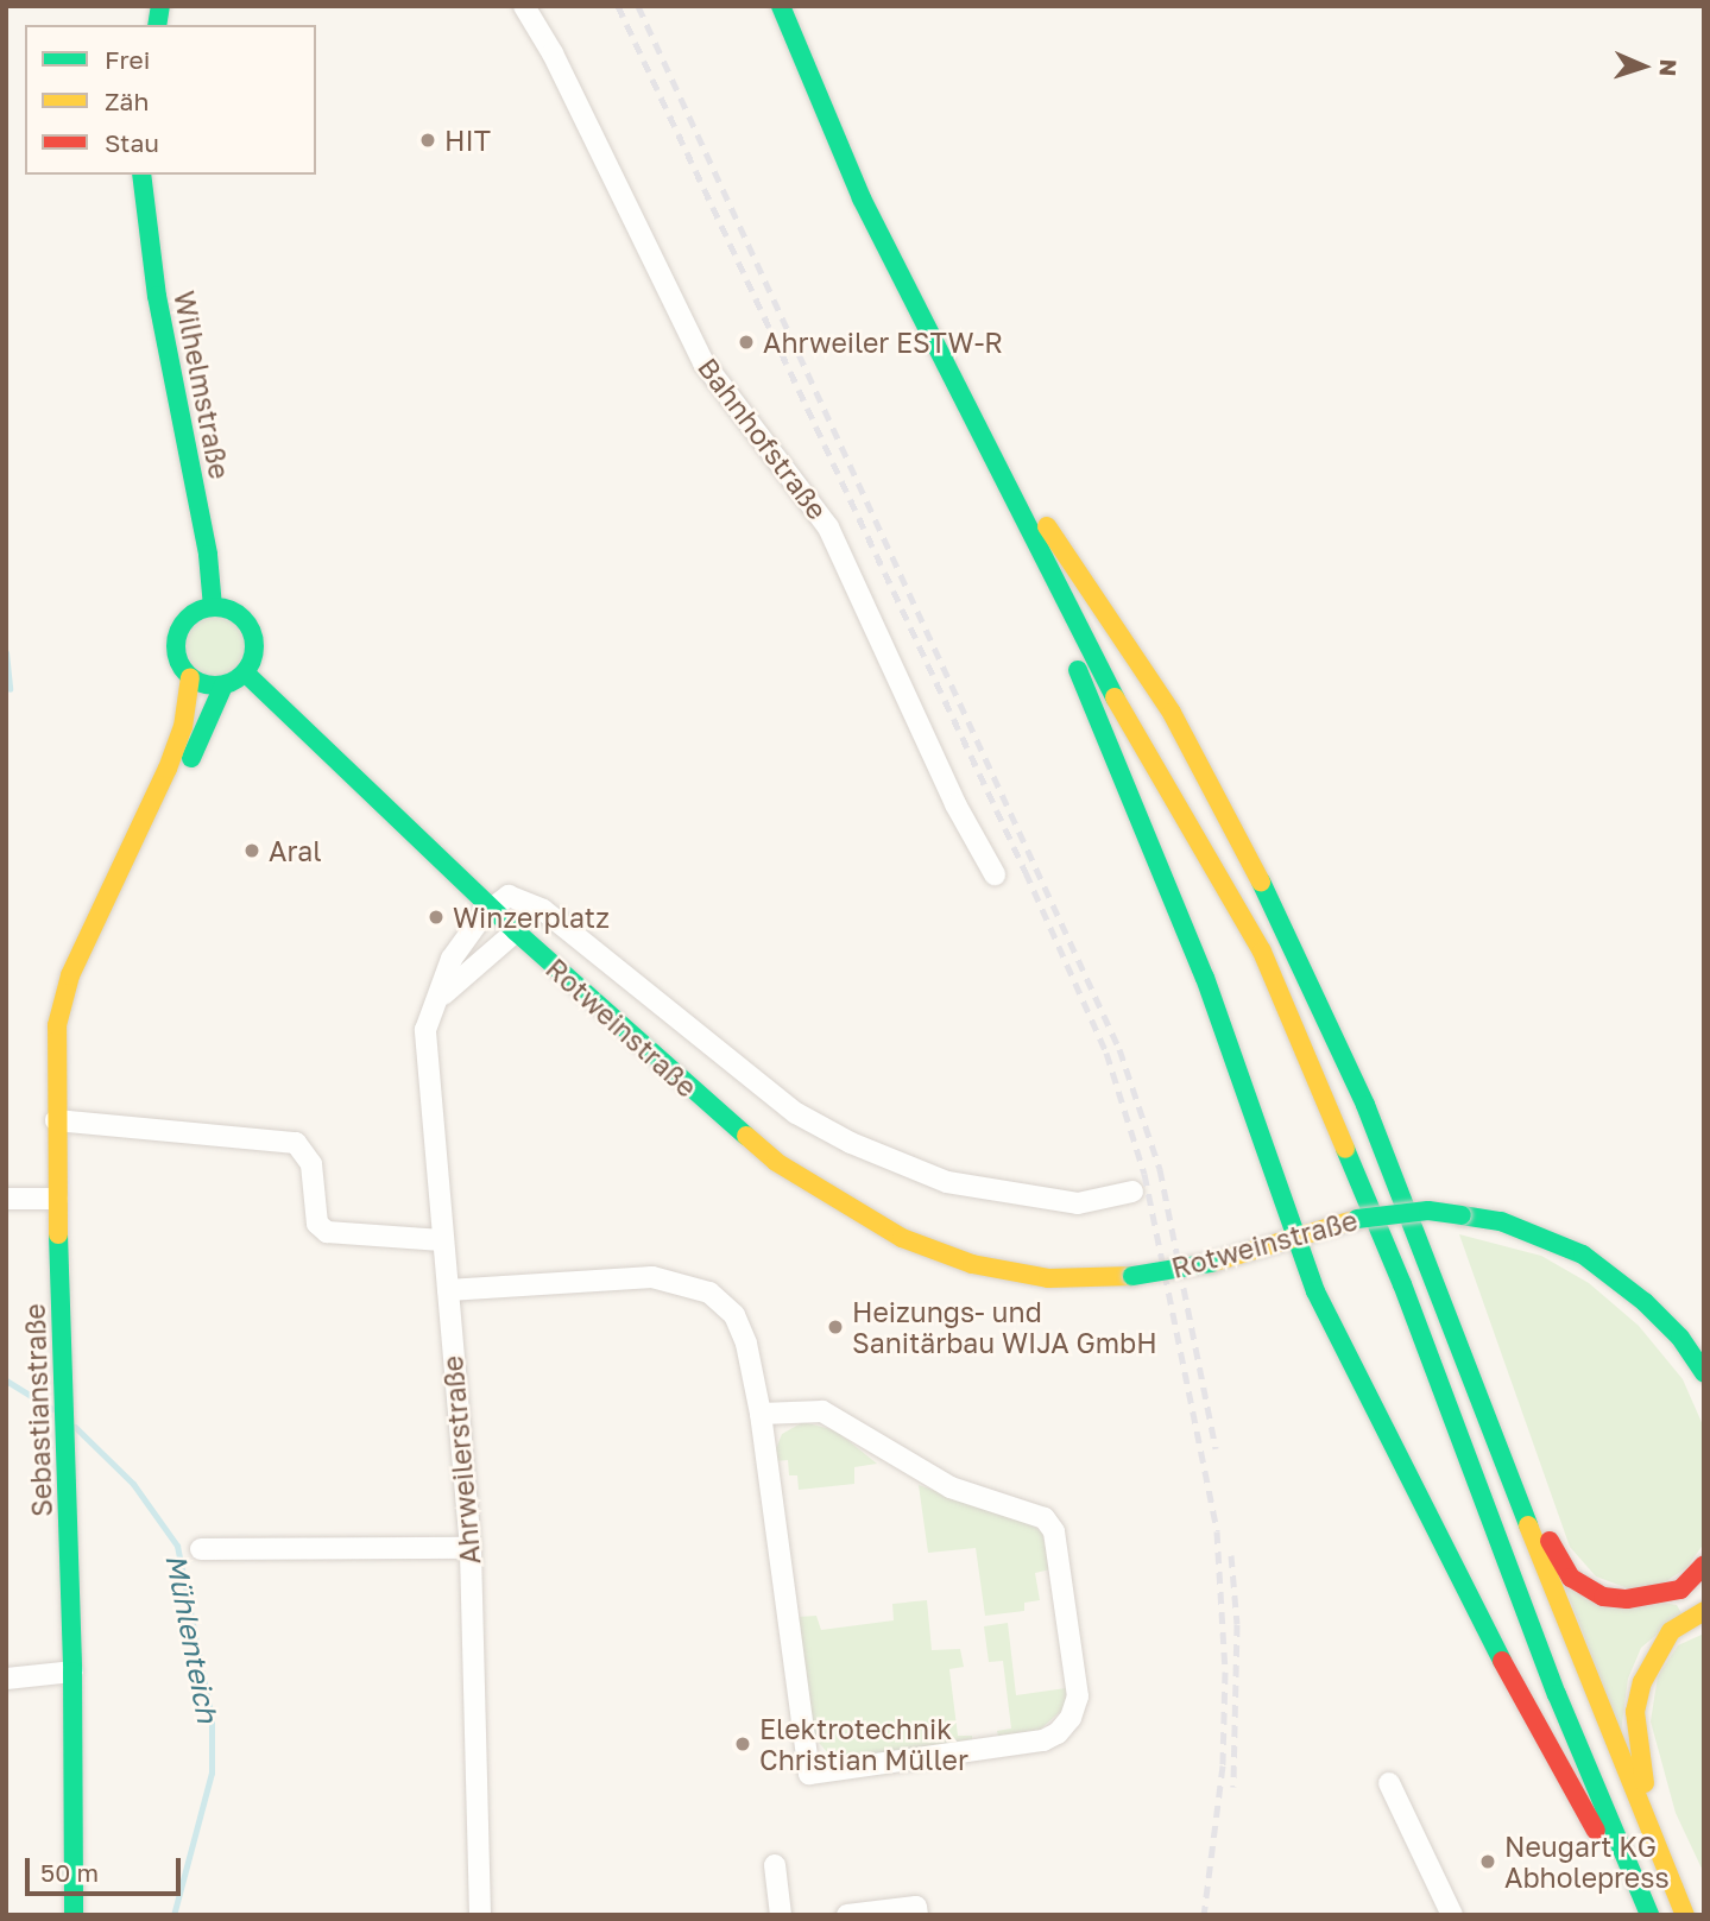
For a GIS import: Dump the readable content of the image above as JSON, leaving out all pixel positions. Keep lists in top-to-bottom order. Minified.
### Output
{"streets":{"main road":["Wilhelmstraße","Rotweinstraße","Sebastianstraße"],"street":["Bahnhofstraße","Ahrweilerstraße"]},"crossings":[["Wilhelmstraße","Rotweinstraße"],["Wilhelmstraße","Sebastianstraße"],["Rotweinstraße","Sebastianstraße"],["Rotweinstraße","Ahrweilerstraße"]],"water":["Mühlenteich"],"places":["HIT","Ahrweiler ESTW-R","Aral","Winzerplatz","Heizungs- und Sanitärbau WIJA GmbH","Elektrotechnik Christian Müller","Neugart KG Abholepress"],"legend":["Frei","Zäh","Stau"],"scale_bar":"50 m","north":"right"}
